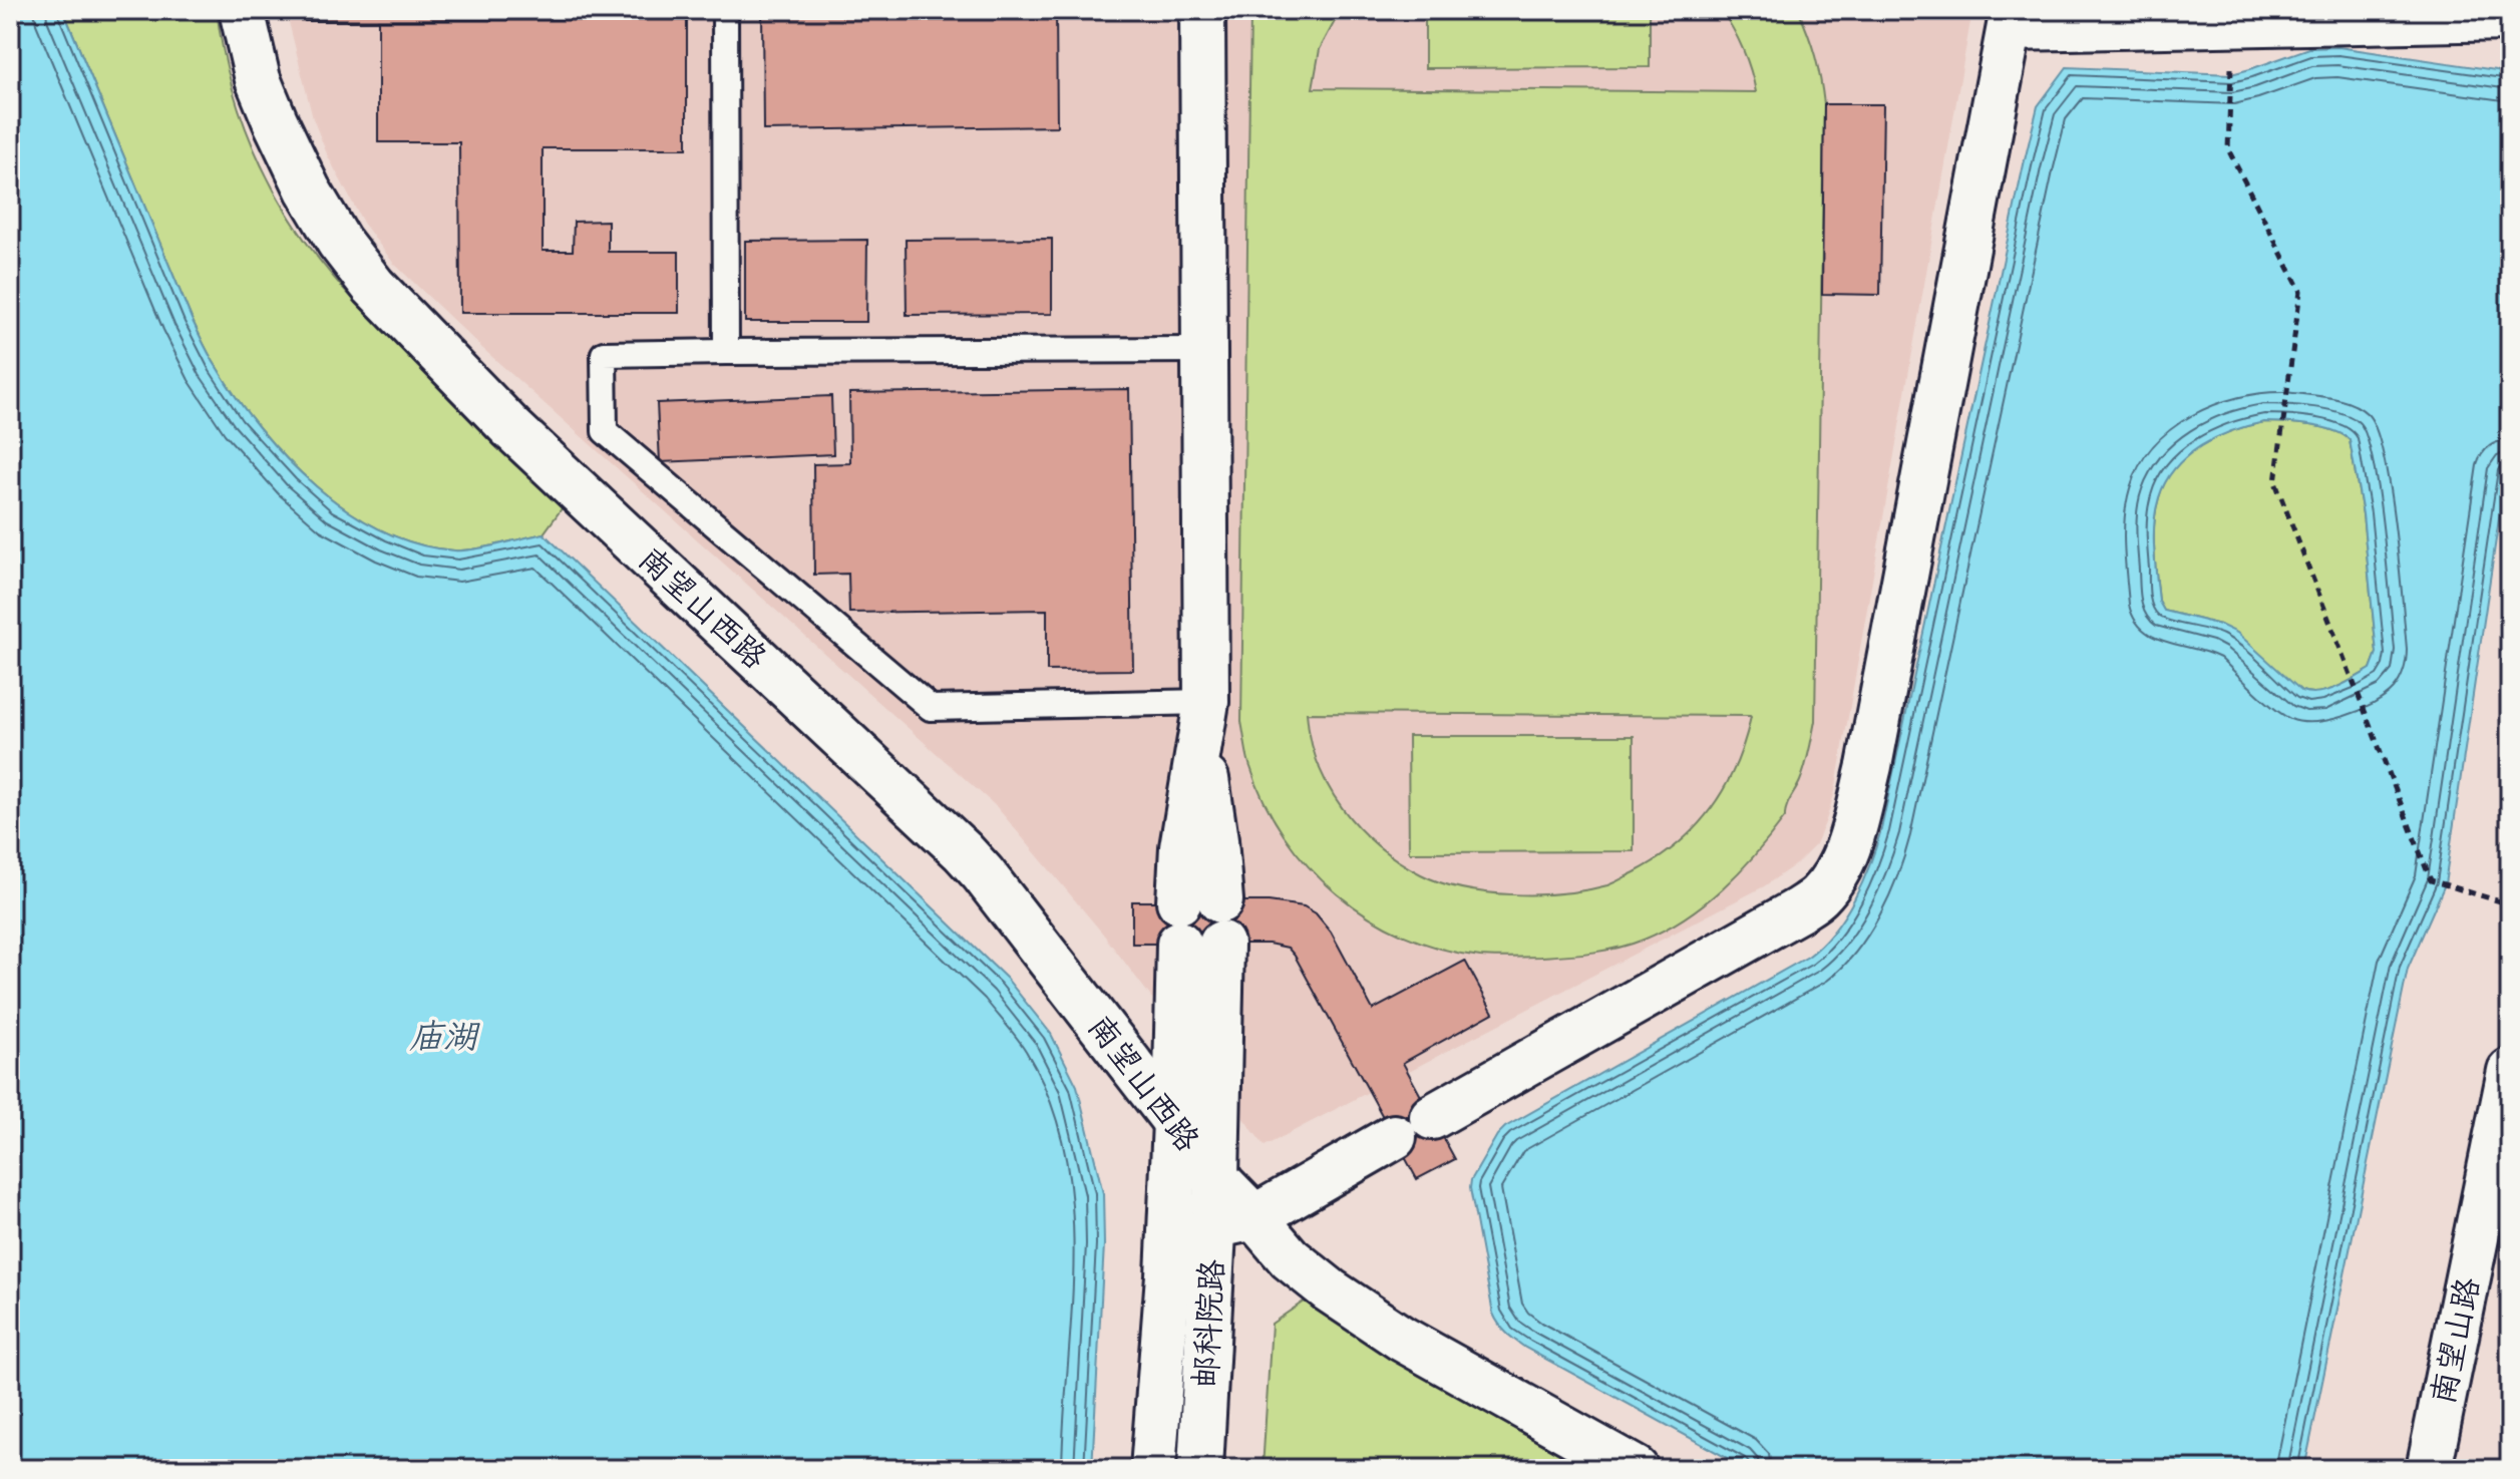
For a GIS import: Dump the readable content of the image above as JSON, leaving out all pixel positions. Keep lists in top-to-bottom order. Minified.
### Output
{"streets":{"street":["南望山西路","邮科院路","南望山路"]},"crossings":[["南望山西路","邮科院路"]],"water":["庙湖"]}
